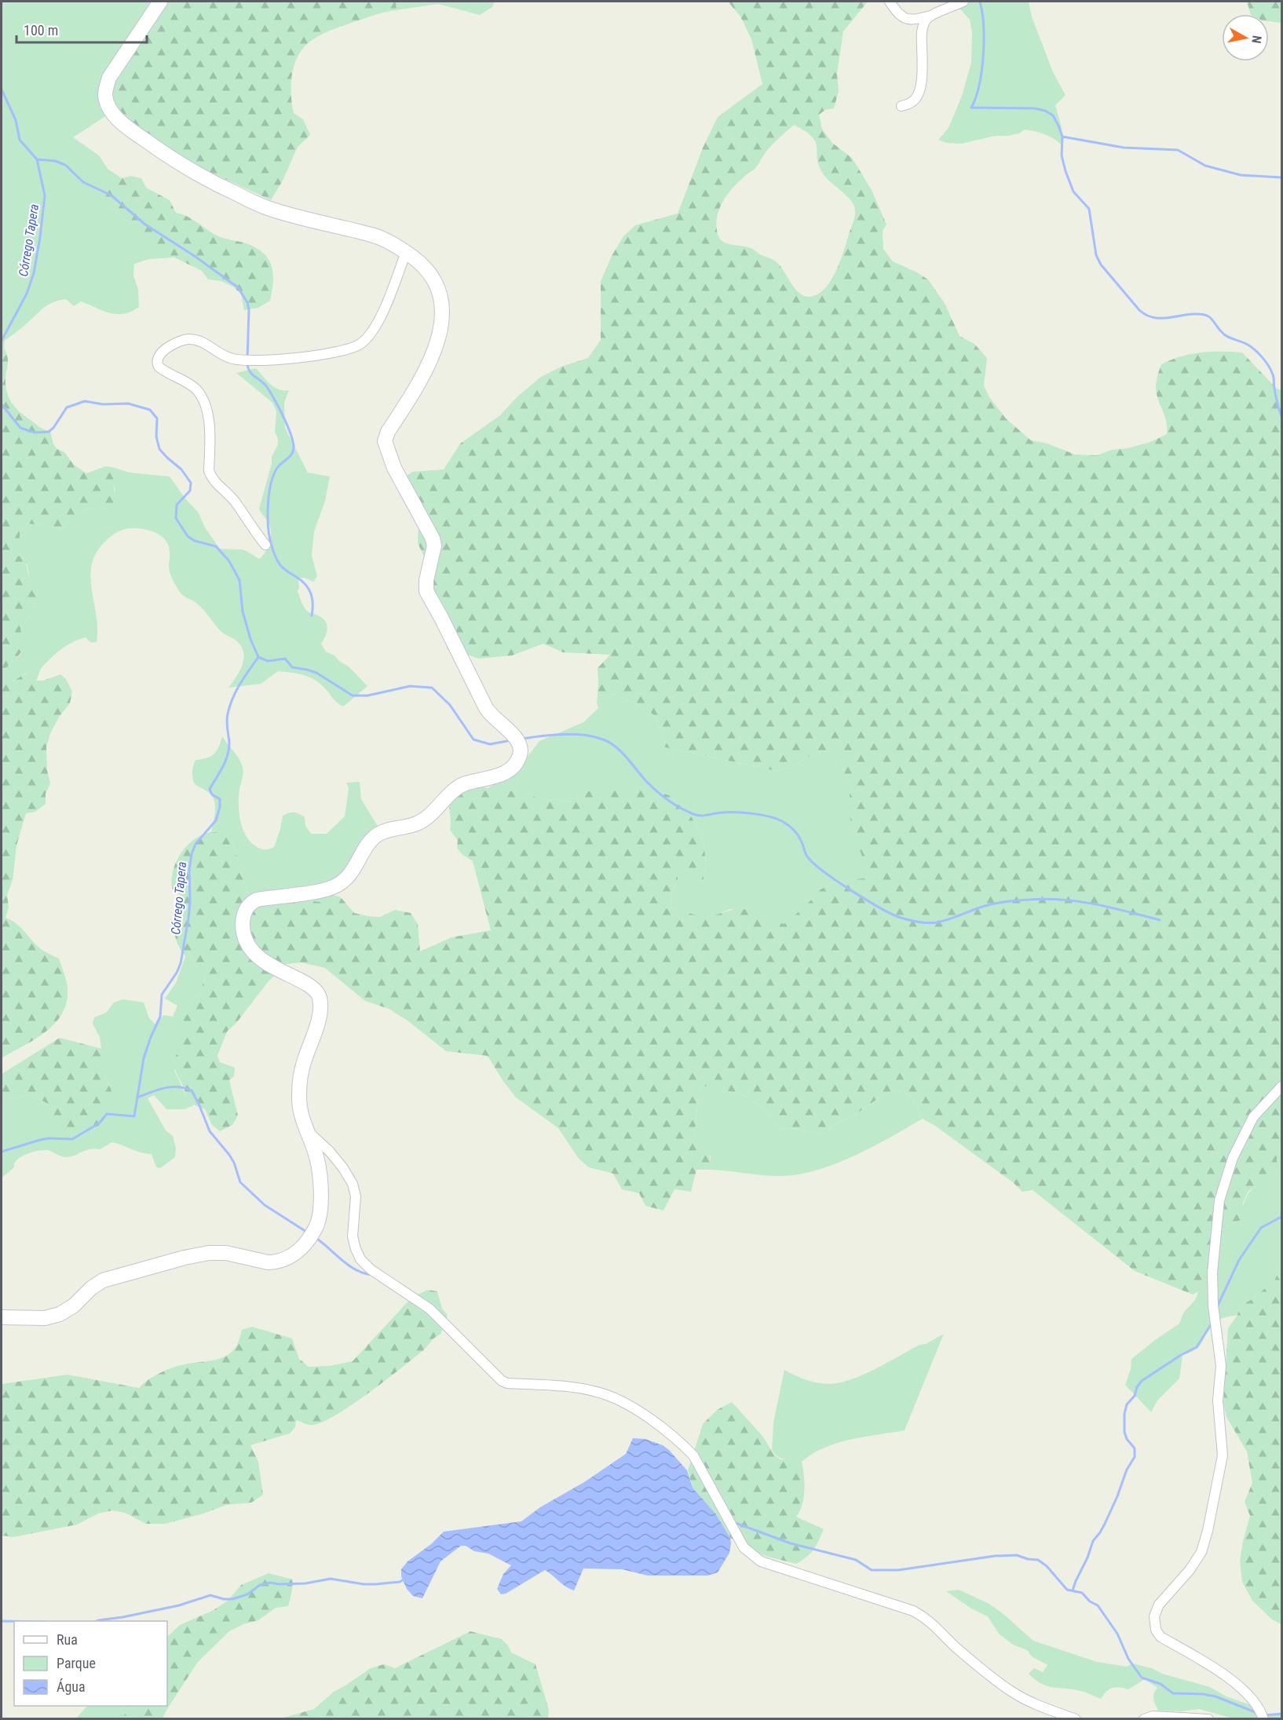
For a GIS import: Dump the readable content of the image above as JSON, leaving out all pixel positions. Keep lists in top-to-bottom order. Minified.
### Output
{"water":["Córrego Tapera"],"legend":["Rua","Parque","Água"],"scale_bar":"100 m","north":"right"}
